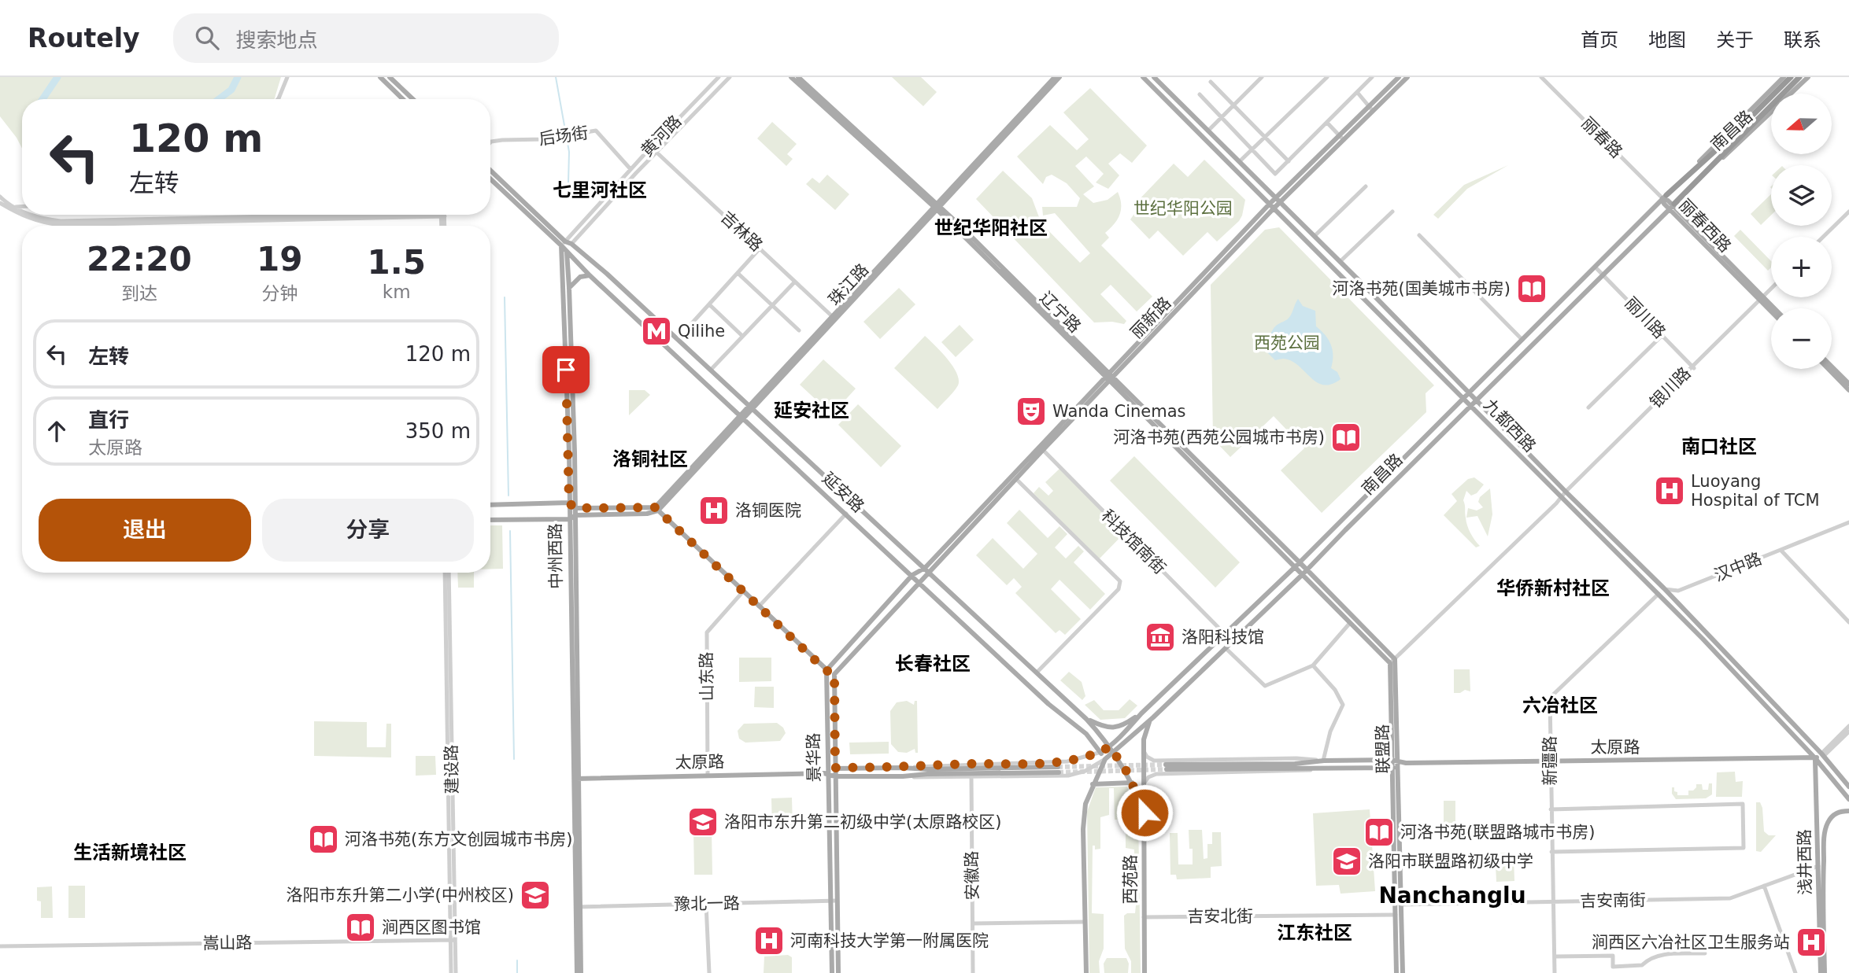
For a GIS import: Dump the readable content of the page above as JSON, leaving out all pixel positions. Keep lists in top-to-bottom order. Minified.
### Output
{"streets":{"highway":["南昌路"],"main road":["丽春西路","珠江路","辽宁路","丽新路","九都西路","延安路","中州西路","太原路","联盟路","景华路","浅井西路","西苑路"],"street":["后场街","黄河路","丽春路","吉林路","丽川路","银川路","科技馆南街","汉中路","山东路","新疆路","建设路","安徽路","吉安南街","豫北一路","吉安北街","嵩山路"]},"crossings":[["南昌路","丽春路"],["南昌路","丽春西路"],["南昌路","辽宁路"],["南昌路","丽川路"],["南昌路","九都西路"],["南昌路","延安路"],["南昌路","科技馆南街"],["南昌路","西苑路"],["后场街","黄河路"],["黄河路","吉林路"],["黄河路","延安路"],["黄河路","中州西路"],["丽春路","丽春西路"],["丽春西路","银川路"],["吉林路","珠江路"],["珠江路","辽宁路"],["珠江路","延安路"],["辽宁路","丽新路"],["丽新路","九都西路"],["丽新路","延安路"],["丽新路","科技馆南街"],["丽川路","银川路"],["银川路","九都西路"],["银川路","联盟路"],["九都西路","汉中路"],["九都西路","太原路"],["九都西路","新疆路"],["九都西路","浅井西路"],["延安路","中州西路"],["延安路","西苑路"],["中州西路","太原路"],["中州西路","豫北一路"],["山东路","太原路"],["太原路","联盟路"],["太原路","景华路"],["太原路","新疆路"],["太原路","浅井西路"],["太原路","西苑路"],["联盟路","吉安南街"],["联盟路","吉安北街"],["景华路","豫北一路"],["新疆路","吉安南街"],["建设路","嵩山路"],["浅井西路","吉安南街"],["西苑路","吉安北街"]],"districts":["七里河社区","世纪华阳社区","延安社区","南口社区","洛铜社区","华侨新村社区","长春社区","六冶社区","生活新境社区","Nanchanglu","江东社区"],"parks":["世纪华阳公园","西苑公园"],"places":{"library":["河洛书苑(国美城市书房)","河洛书苑(西苑公园城市书房)","河洛书苑(联盟路城市书房)","河洛书苑(东方文创园城市书房)","涧西区图书馆"],"metro station":["Qilihe"],"theatre":["Wanda Cinemas"],"hospital":["Luoyang Hospital of TCM","洛铜医院","河南科技大学第一附属医院","涧西区六冶社区卫生服务站"],"museum":["洛阳科技馆"],"school or university":["洛阳市东升第二初级中学(太原路校区)","洛阳市联盟路初级中学","洛阳市东升第二小学(中州校区)"]},"north":"left","page":{"header":"Routely","search":"搜索地点","nav":["首页","地图","关于","联系"],"map_buttons":["+","−"],"turn":["120 m","左转"],"eta":["22:20","到达","19","分钟","1.5","km"],"list":[{"name":"左转","value":"120 m"},{"name":"直行","note":"太原路","value":"350 m"}],"buttons":["退出","分享"]}}
